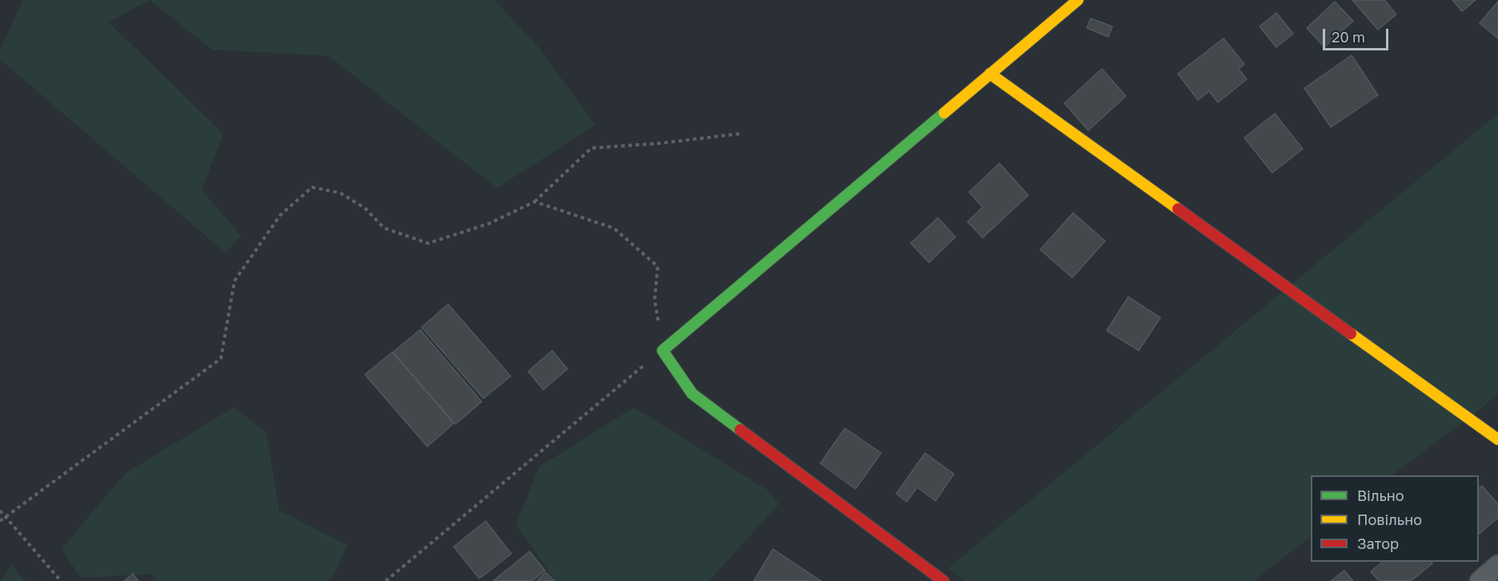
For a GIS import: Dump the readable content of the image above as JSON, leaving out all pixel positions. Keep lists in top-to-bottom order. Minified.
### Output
{"legend":["Вільно","Повільно","Затор"],"scale_bar":"20 m"}
